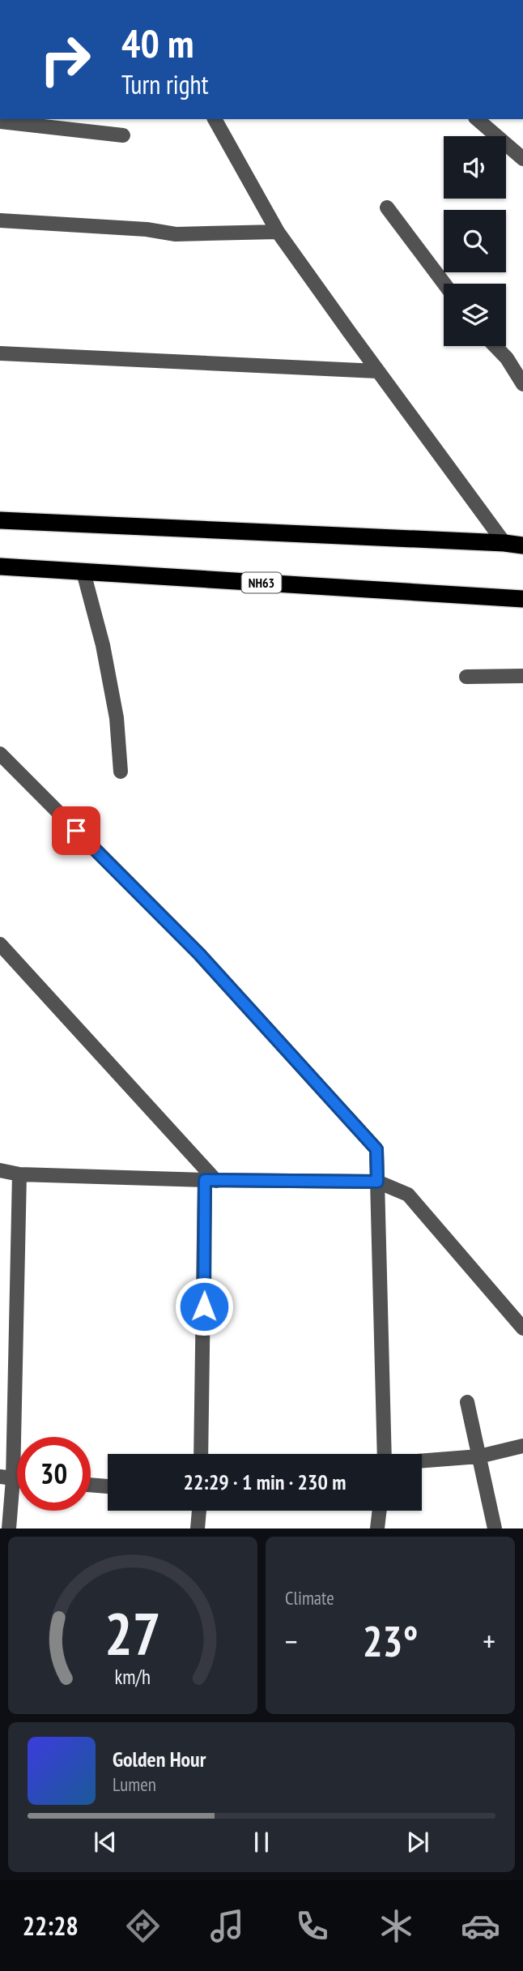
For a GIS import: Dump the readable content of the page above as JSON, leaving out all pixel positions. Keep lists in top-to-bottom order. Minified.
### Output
{"streets":{"highway":["NH63"]},"page":{"turn":["40 m","Turn right"],"limit":"30","trip":"22:29 · 1 min · 230 m","tile":"Climate","heat":["−","23°","+"],"song":["Golden Hour","Lumen"],"tabs":"22:28","gauge":["27","km/h"]}}
